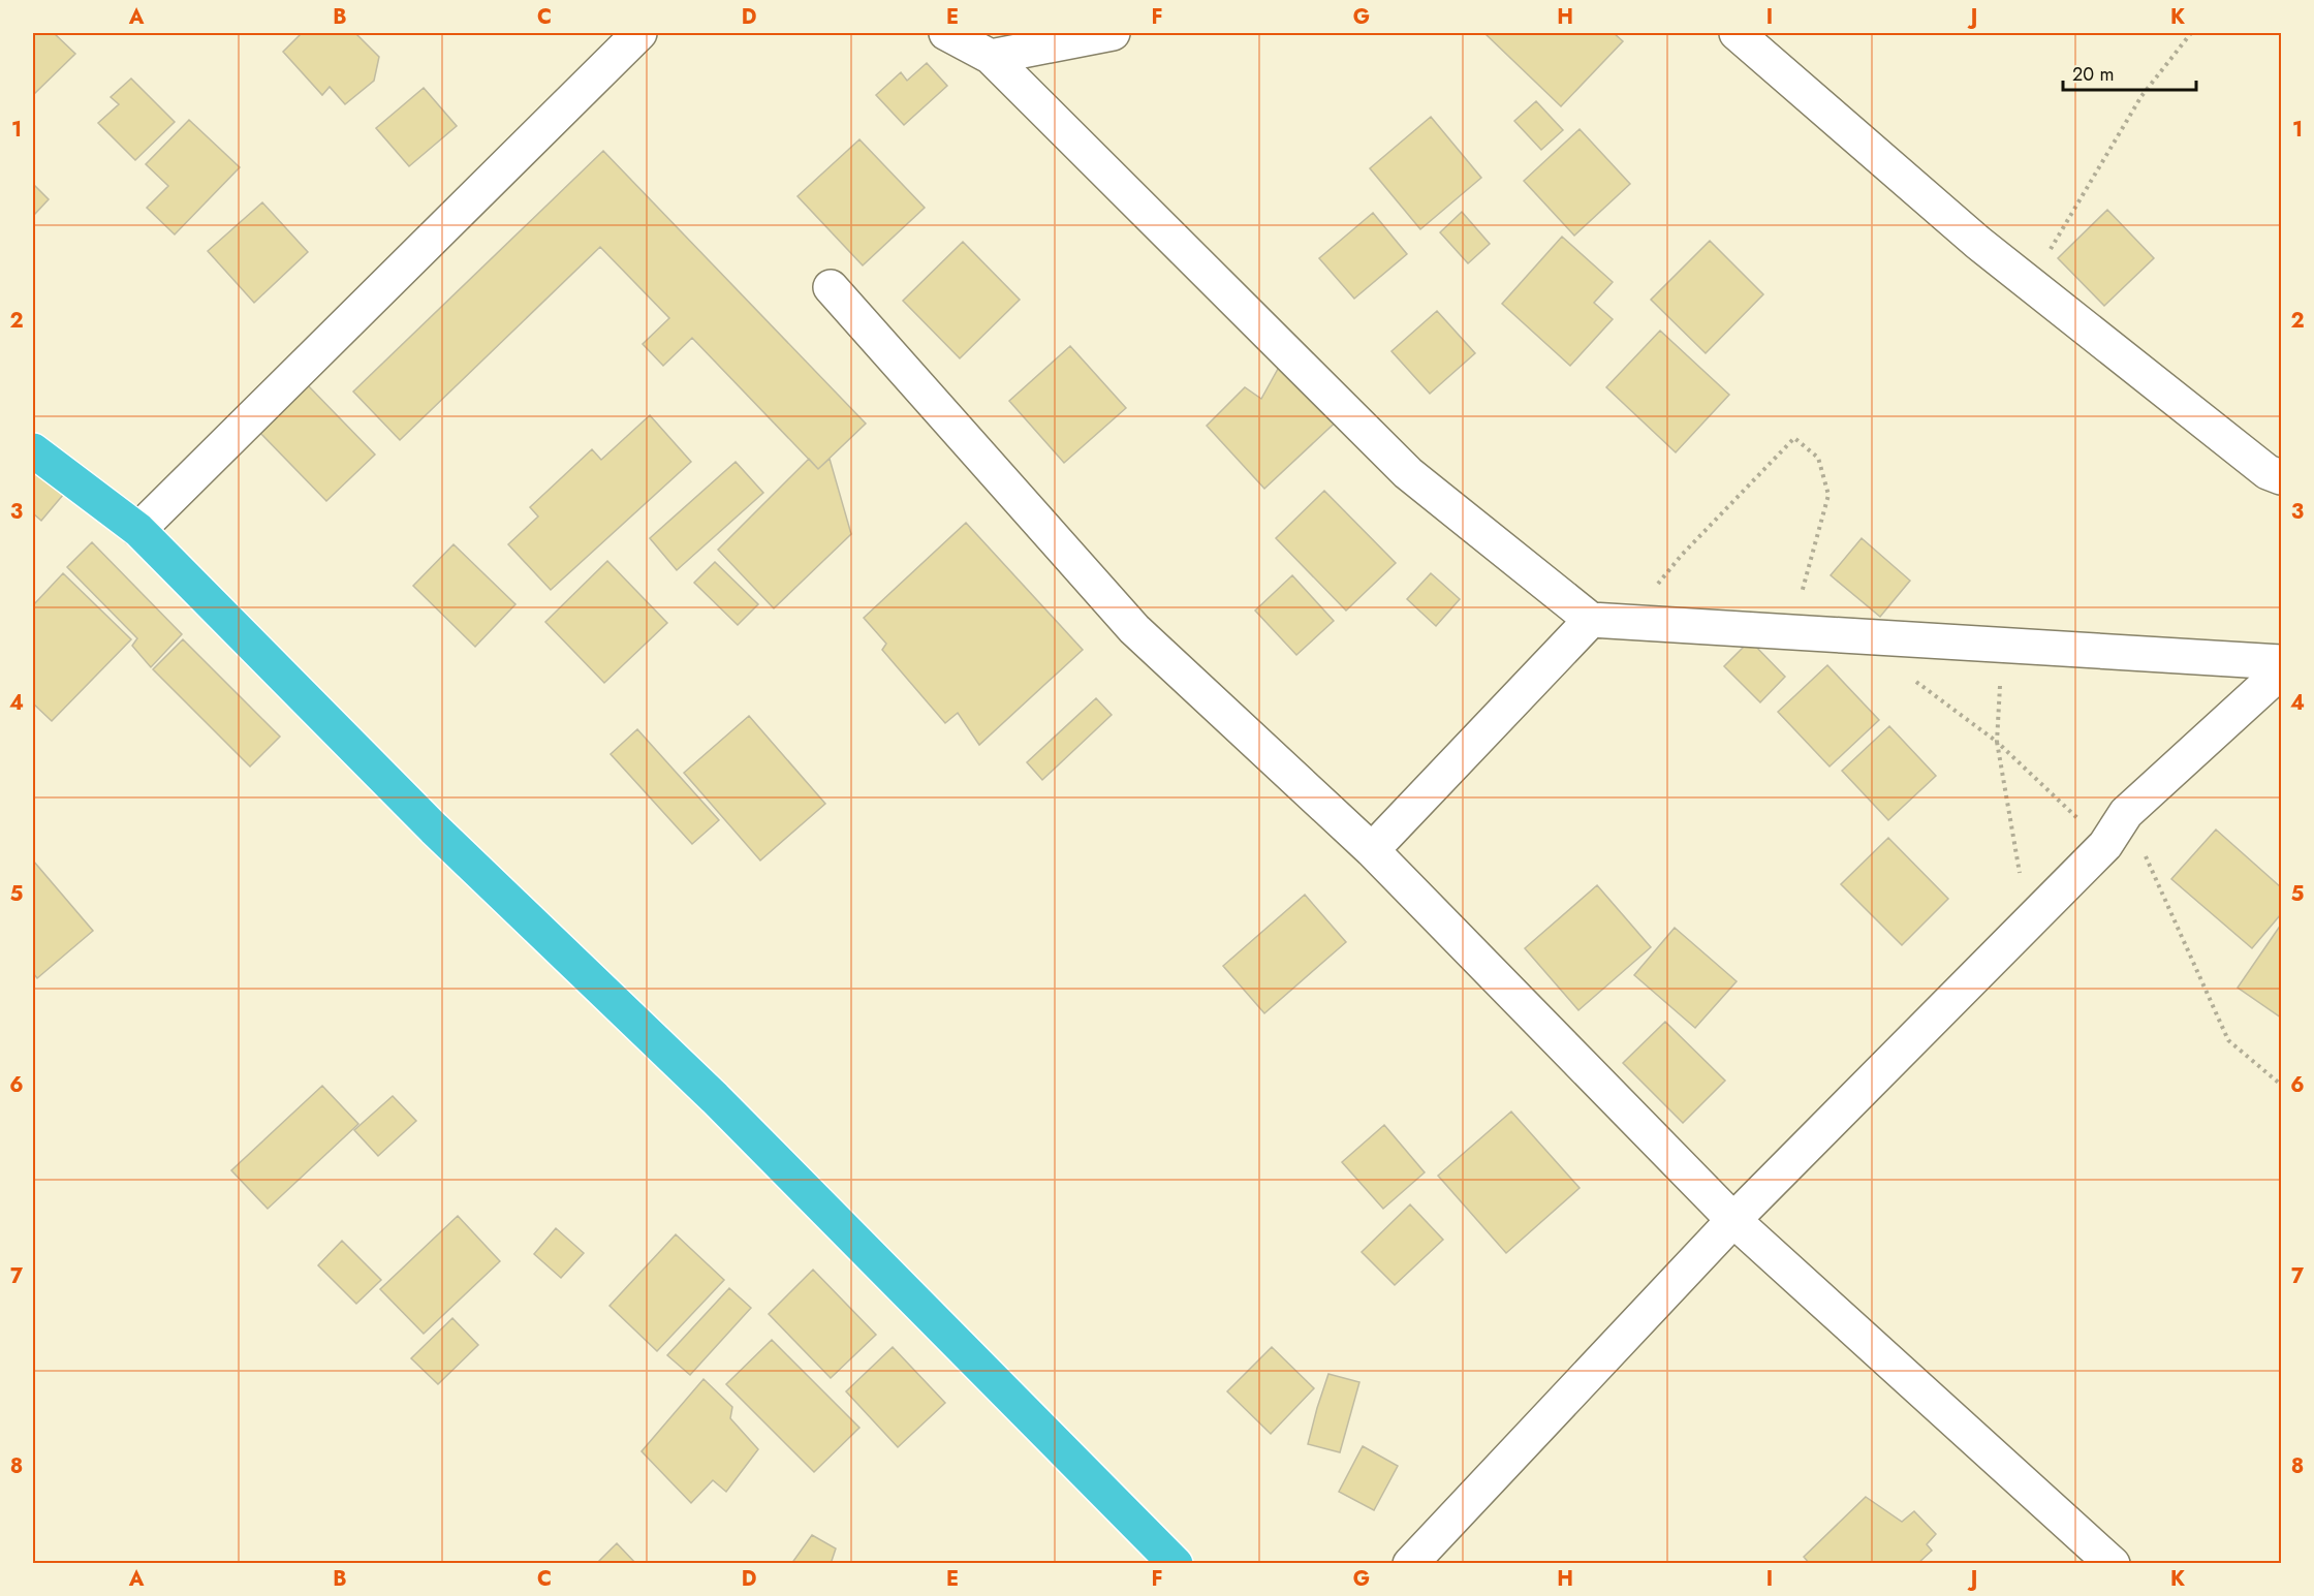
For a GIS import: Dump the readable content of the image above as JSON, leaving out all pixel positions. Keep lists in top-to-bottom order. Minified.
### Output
{"scale_bar":"20 m","grid":{"columns":["A","B","C","D","E","F","G","H","I","J","K"],"rows":["1","2","3","4","5","6","7","8"]}}
